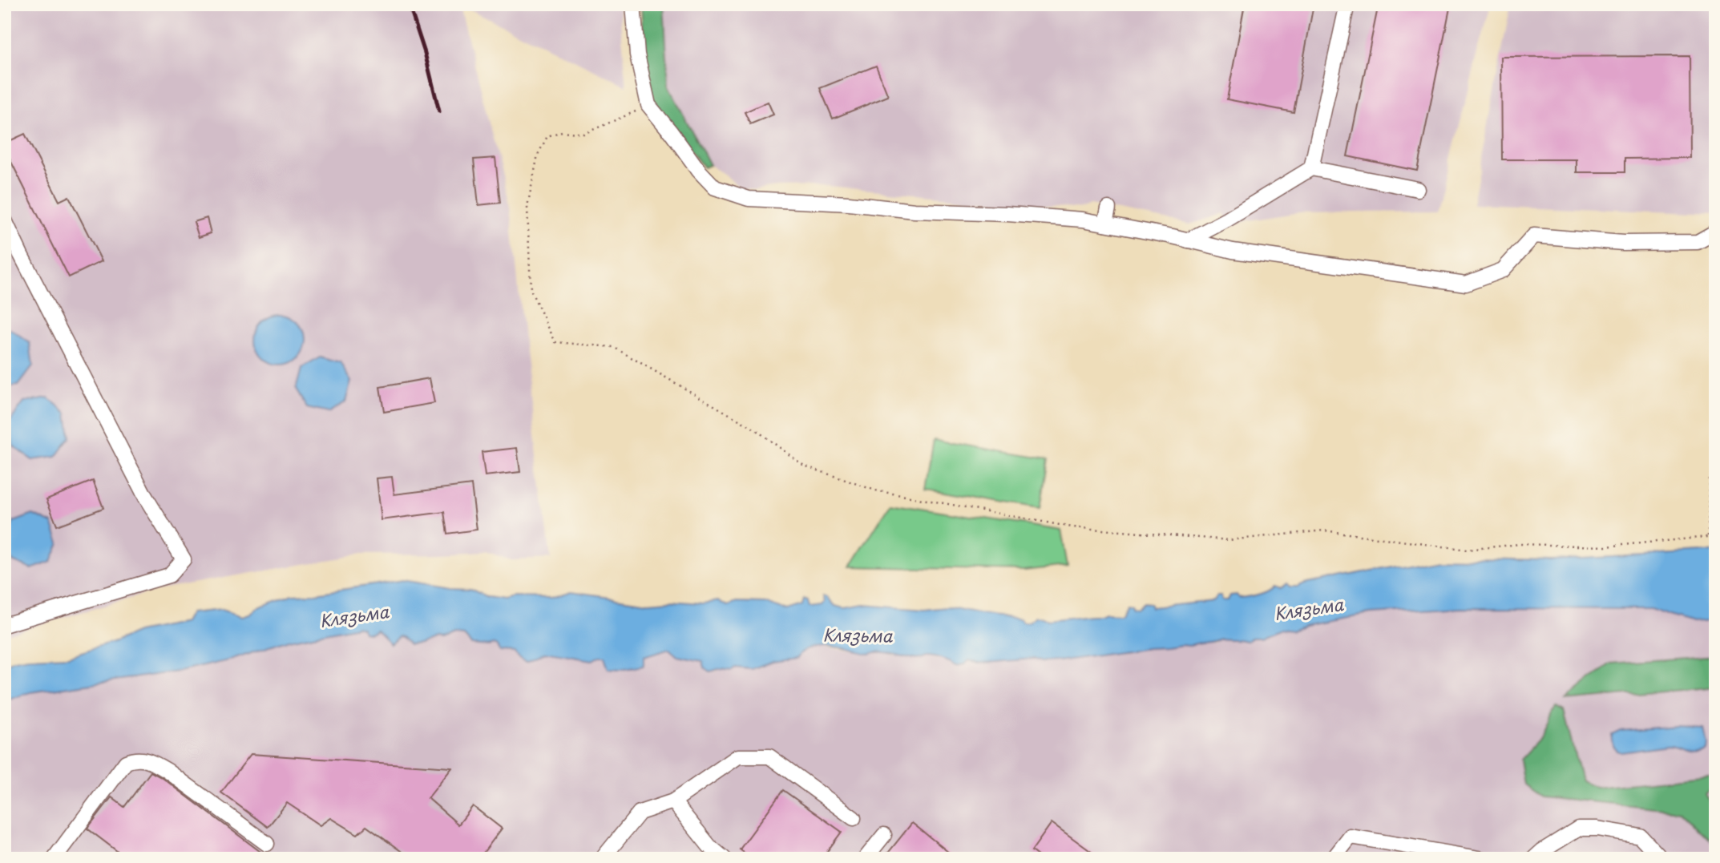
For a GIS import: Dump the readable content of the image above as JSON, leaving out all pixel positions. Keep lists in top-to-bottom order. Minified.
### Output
{"water":["Клязьма"]}
